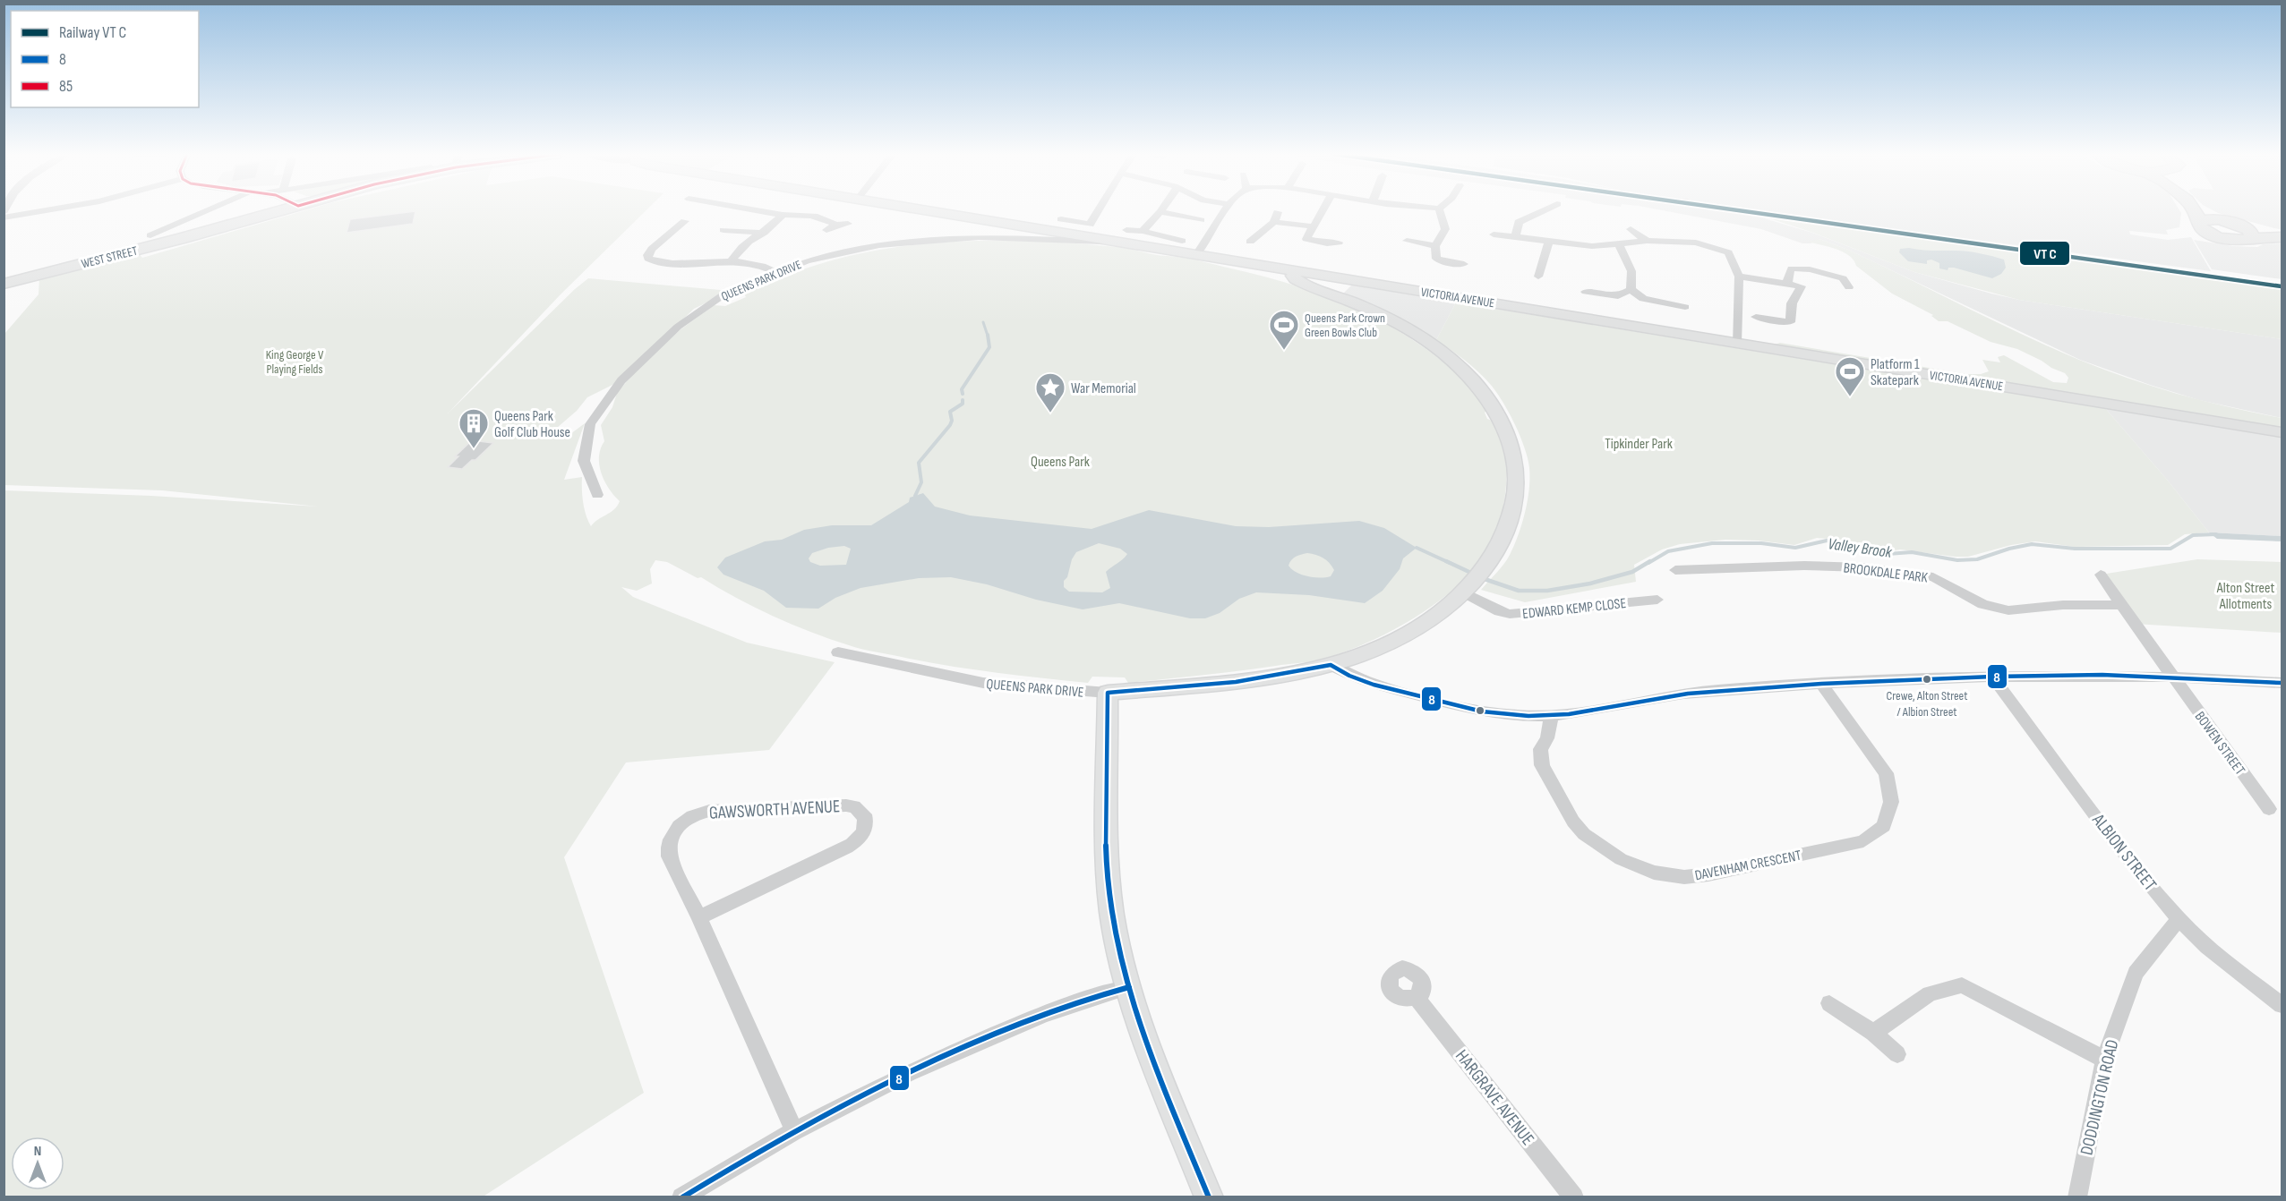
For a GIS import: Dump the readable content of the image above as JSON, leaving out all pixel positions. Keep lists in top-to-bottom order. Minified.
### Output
{"streets":{"main road":["WEST STREET"],"street":["QUEENS PARK DRIVE","VICTORIA AVENUE","BROOKDALE PARK","EDWARD KEMP CLOSE","BOWEN STREET","GAWSWORTH AVENUE","ALBION STREET","DAVENHAM CRESCENT","HARGRAVE AVENUE","DODDINGTON ROAD"]},"crossings":[["QUEENS PARK DRIVE","VICTORIA AVENUE"],["QUEENS PARK DRIVE","EDWARD KEMP CLOSE"],["ALBION STREET","DODDINGTON ROAD"]],"water":["Valley Brook"],"parks":["King George V Playing Fields","Tipkinder Park","Queens Park","Alton Street Allotments"],"places":{"sports":["Queens Park Crown Green Bowls Club","Platform 1 Skatepark"],"place":["War Memorial"],"building":["Queens Park Golf Club House"],"other":["Crewe, Alton Street / Albion Street"]},"lines":["transit line 8"],"legend":["Railway VT C","8","85"],"north":"top"}
